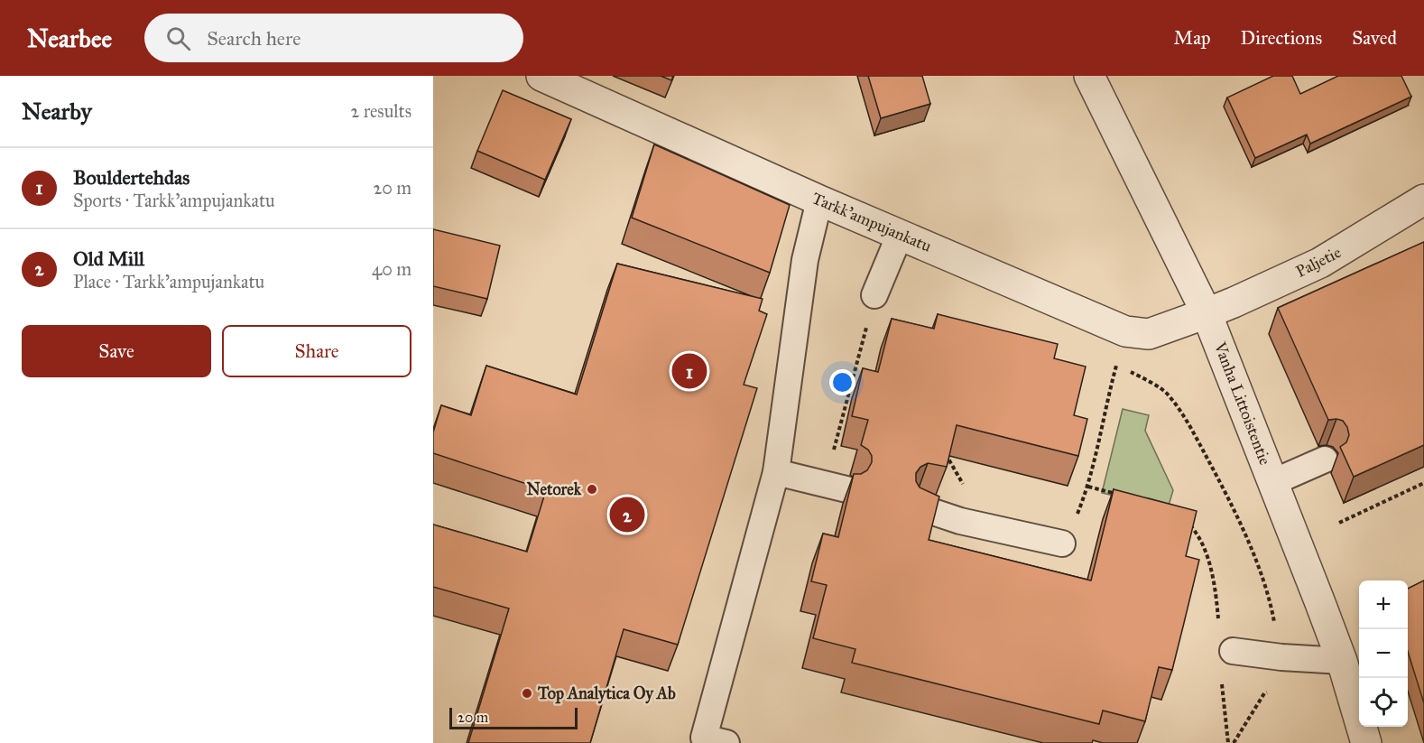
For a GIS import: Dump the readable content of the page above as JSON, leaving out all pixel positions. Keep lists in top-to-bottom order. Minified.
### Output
{"streets":{"street":["Tarkk'ampujankatu","Paljetie","Vanha Littoistentie"]},"crossings":[["Tarkk'ampujankatu","Paljetie"],["Tarkk'ampujankatu","Vanha Littoistentie"],["Paljetie","Vanha Littoistentie"]],"places":["Netorek","Top Analytica Oy Ab"],"scale_bar":"20 m","page":{"header":"Nearbee","search":"Search here","nav":["Map","Directions","Saved"],"heading":["Nearby","2 results"],"list":[{"mark":"1","name":"Bouldertehdas","note":"Sports · Tarkk'ampujankatu","value":"20 m"},{"mark":"2","name":"Old Mill","note":"Place · Tarkk'ampujankatu","value":"40 m"}],"buttons":["Save","Share"],"pins":["1","2"],"map_buttons":["+","−"],"scale":"20 m"}}
